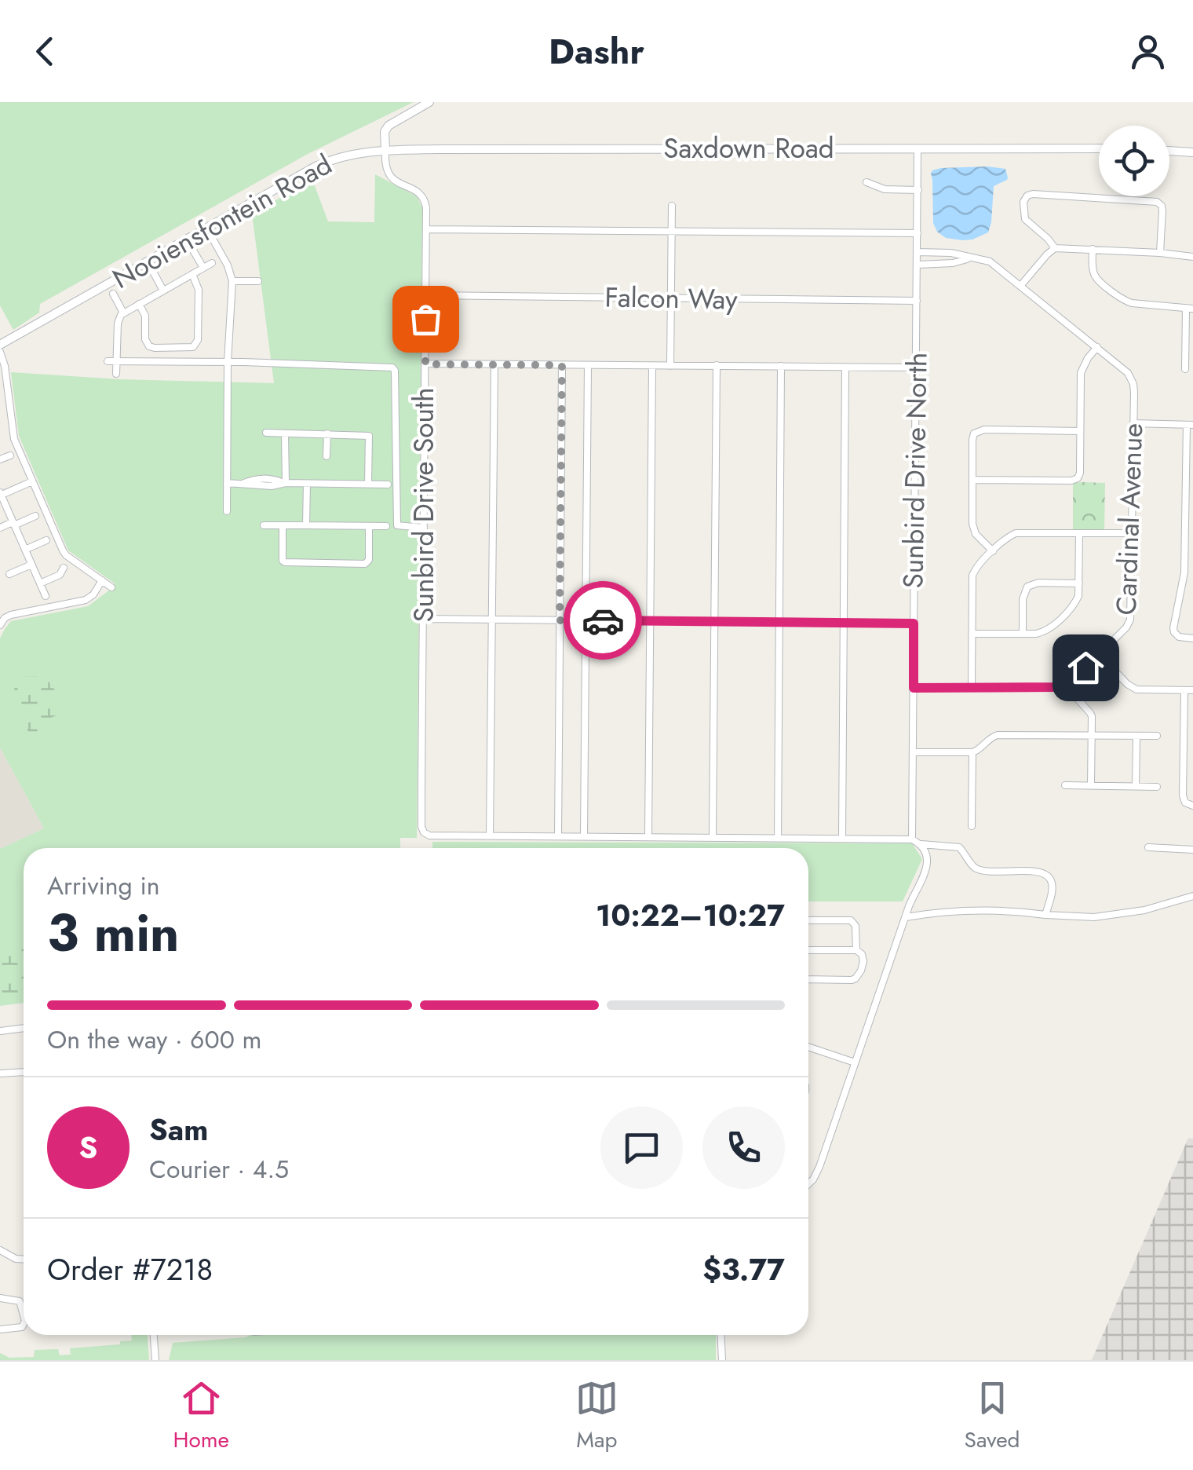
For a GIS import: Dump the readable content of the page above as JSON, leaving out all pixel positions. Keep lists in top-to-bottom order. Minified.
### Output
{"streets":{"street":["Saxdown Road","Nooiensfontein Road","Falcon Way","Sunbird Drive North","Sunbird Drive South","Cardinal Avenue"]},"crossings":[["Saxdown Road","Nooiensfontein Road"],["Saxdown Road","Sunbird Drive North"],["Saxdown Road","Sunbird Drive South"],["Nooiensfontein Road","Sunbird Drive South"],["Falcon Way","Sunbird Drive North"],["Falcon Way","Sunbird Drive South"],["Sunbird Drive North","Cardinal Avenue"]],"page":{"header":"Dashr","heading":["3 min","Arriving in","10:22–10:27"],"panel":["Sam","Courier · 4.5","Order #7218","$3.77"],"bar":"On the way · 600 m","round":"S","tabs":["Home","Map","Saved"]}}
